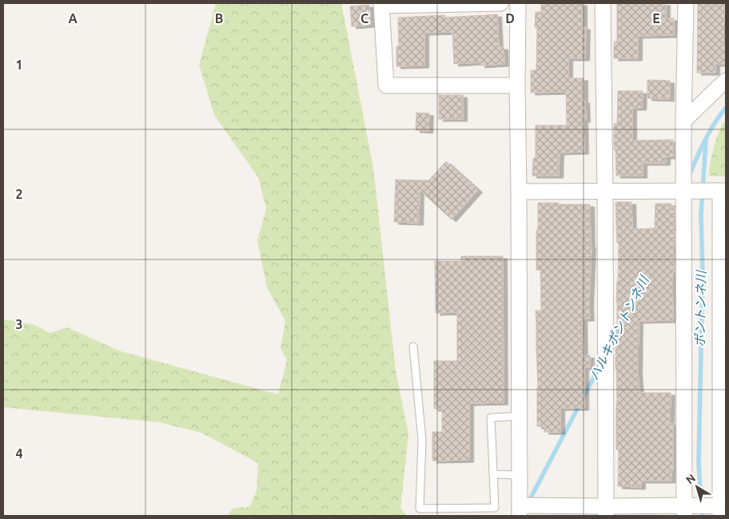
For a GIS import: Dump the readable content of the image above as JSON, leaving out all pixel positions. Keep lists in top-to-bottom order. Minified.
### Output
{"water":["ポントンネ川","ハルキポントンネ川"],"north":"top left","grid":{"columns":["A","B","C","D","E"],"rows":["1","2","3","4"]}}
